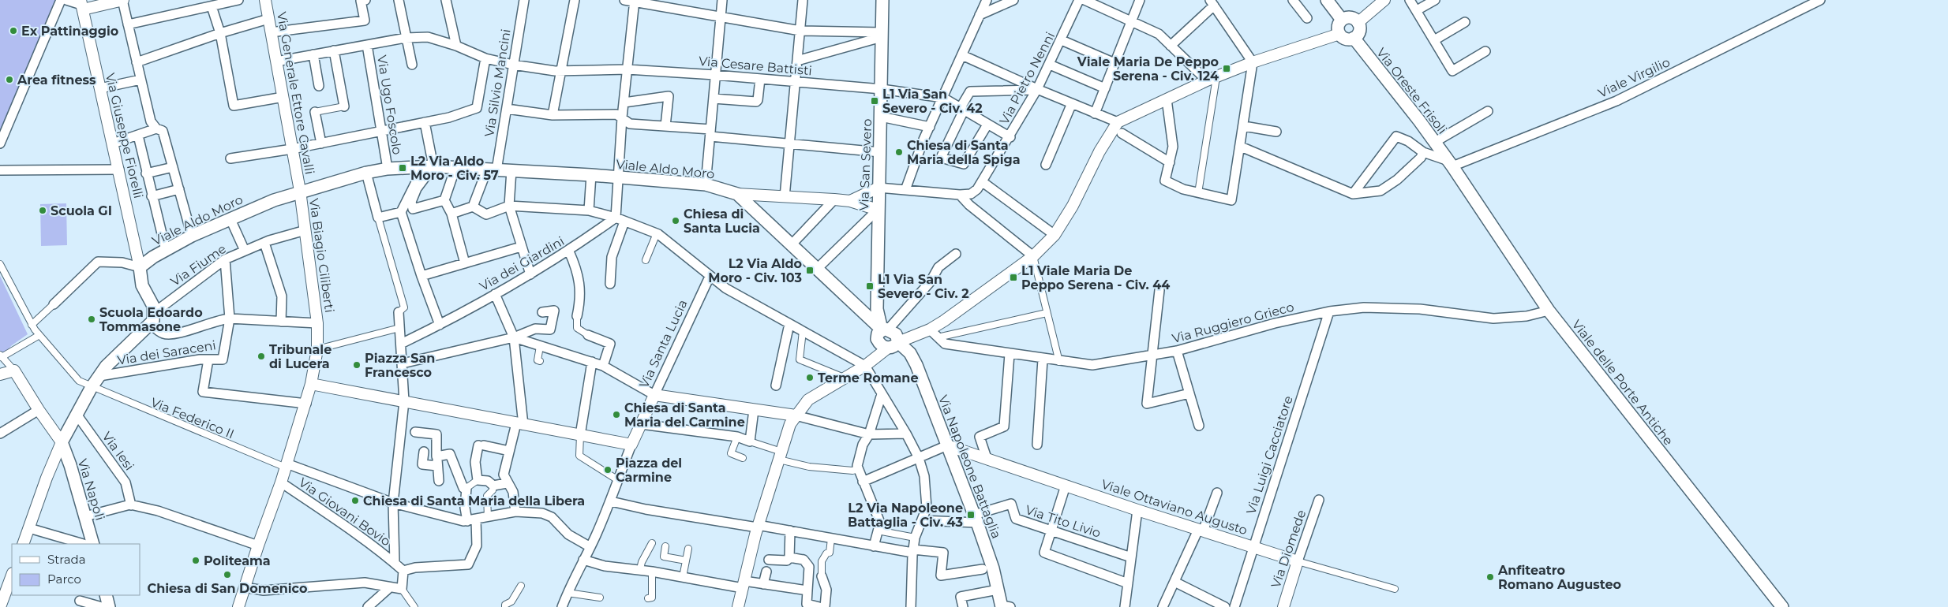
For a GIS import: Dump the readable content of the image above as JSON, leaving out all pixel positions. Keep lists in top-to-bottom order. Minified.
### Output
{"streets":{"main road":["Via Oreste Frisoli","Via San Severo","Viale Aldo Moro","Viale delle Porte Antiche","Via Napoleone Battaglia","Via Napoli"],"street":["Via Cesare Battisti","Viale Virgilio","Via Pietro Nenni","Via Silvio Mancini","Via Generale Ettore Cavalli","Via Ugo Foscolo","Via Giuseppe Fiorelli","Via Biagio Ciliberti","Via dei Giardini","Via Fiume","Via Ruggiero Grieco","Via Santa Lucia","Via dei Saraceni","Via Federico II","Via Iesi","Via Luigi Cacciatore","Viale Ottaviano Augusto","Via Giovani Bovio","Via Tito Livio","Via Diomede"]},"crossings":[["Via Cesare Battisti","Via Silvio Mancini"],["Via Cesare Battisti","Via Generale Ettore Cavalli"],["Via Cesare Battisti","Via Ugo Foscolo"],["Via Cesare Battisti","Via San Severo"],["Viale Virgilio","Via Oreste Frisoli"],["Viale Virgilio","Viale delle Porte Antiche"],["Via Silvio Mancini","Viale Aldo Moro"],["Via Oreste Frisoli","Viale delle Porte Antiche"],["Via Generale Ettore Cavalli","Viale Aldo Moro"],["Via Generale Ettore Cavalli","Via Biagio Ciliberti"],["Via Ugo Foscolo","Viale Aldo Moro"],["Via Giuseppe Fiorelli","Viale Aldo Moro"],["Via San Severo","Viale Aldo Moro"],["Via San Severo","Via Napoleone Battaglia"],["Viale Aldo Moro","Via Biagio Ciliberti"],["Viale Aldo Moro","Via Napoleone Battaglia"],["Via Biagio Ciliberti","Via Fiume"],["Via Biagio Ciliberti","Via Federico II"],["Via Biagio Ciliberti","Via Giovani Bovio"],["Via Ruggiero Grieco","Viale delle Porte Antiche"],["Via Ruggiero Grieco","Via Luigi Cacciatore"],["Via Luigi Cacciatore","Viale Ottaviano Augusto"],["Via Napoleone Battaglia","Viale Ottaviano Augusto"],["Via Napoleone Battaglia","Via Tito Livio"],["Viale Ottaviano Augusto","Via Diomede"]],"places":{"other":["Ex Pattinaggio","Area fitness","Chiesa di Santa Maria della Spiga","Scuola GI","Chiesa di Santa Lucia","Scuola Edoardo Tommasone","Tribunale di Lucera","Piazza San Francesco","Terme Romane","Chiesa di Santa Maria del Carmine","Piazza del Carmine","Chiesa di Santa Maria della Libera","Politeama","Chiesa di San Domenico","Anfiteatro Romano Augusteo"],"transit":["Viale Maria De Peppo Serena - Civ. 124","L1 Via San Severo - Civ. 42","L2 Via Aldo Moro - Civ. 57","L2 Via Aldo Moro - Civ. 103","L1 Viale Maria De Peppo Serena - Civ. 44","L1 Via San Severo - Civ. 2","L2 Via Napoleone Battaglia - Civ. 43"]},"legend":["Strada","Parco"]}
